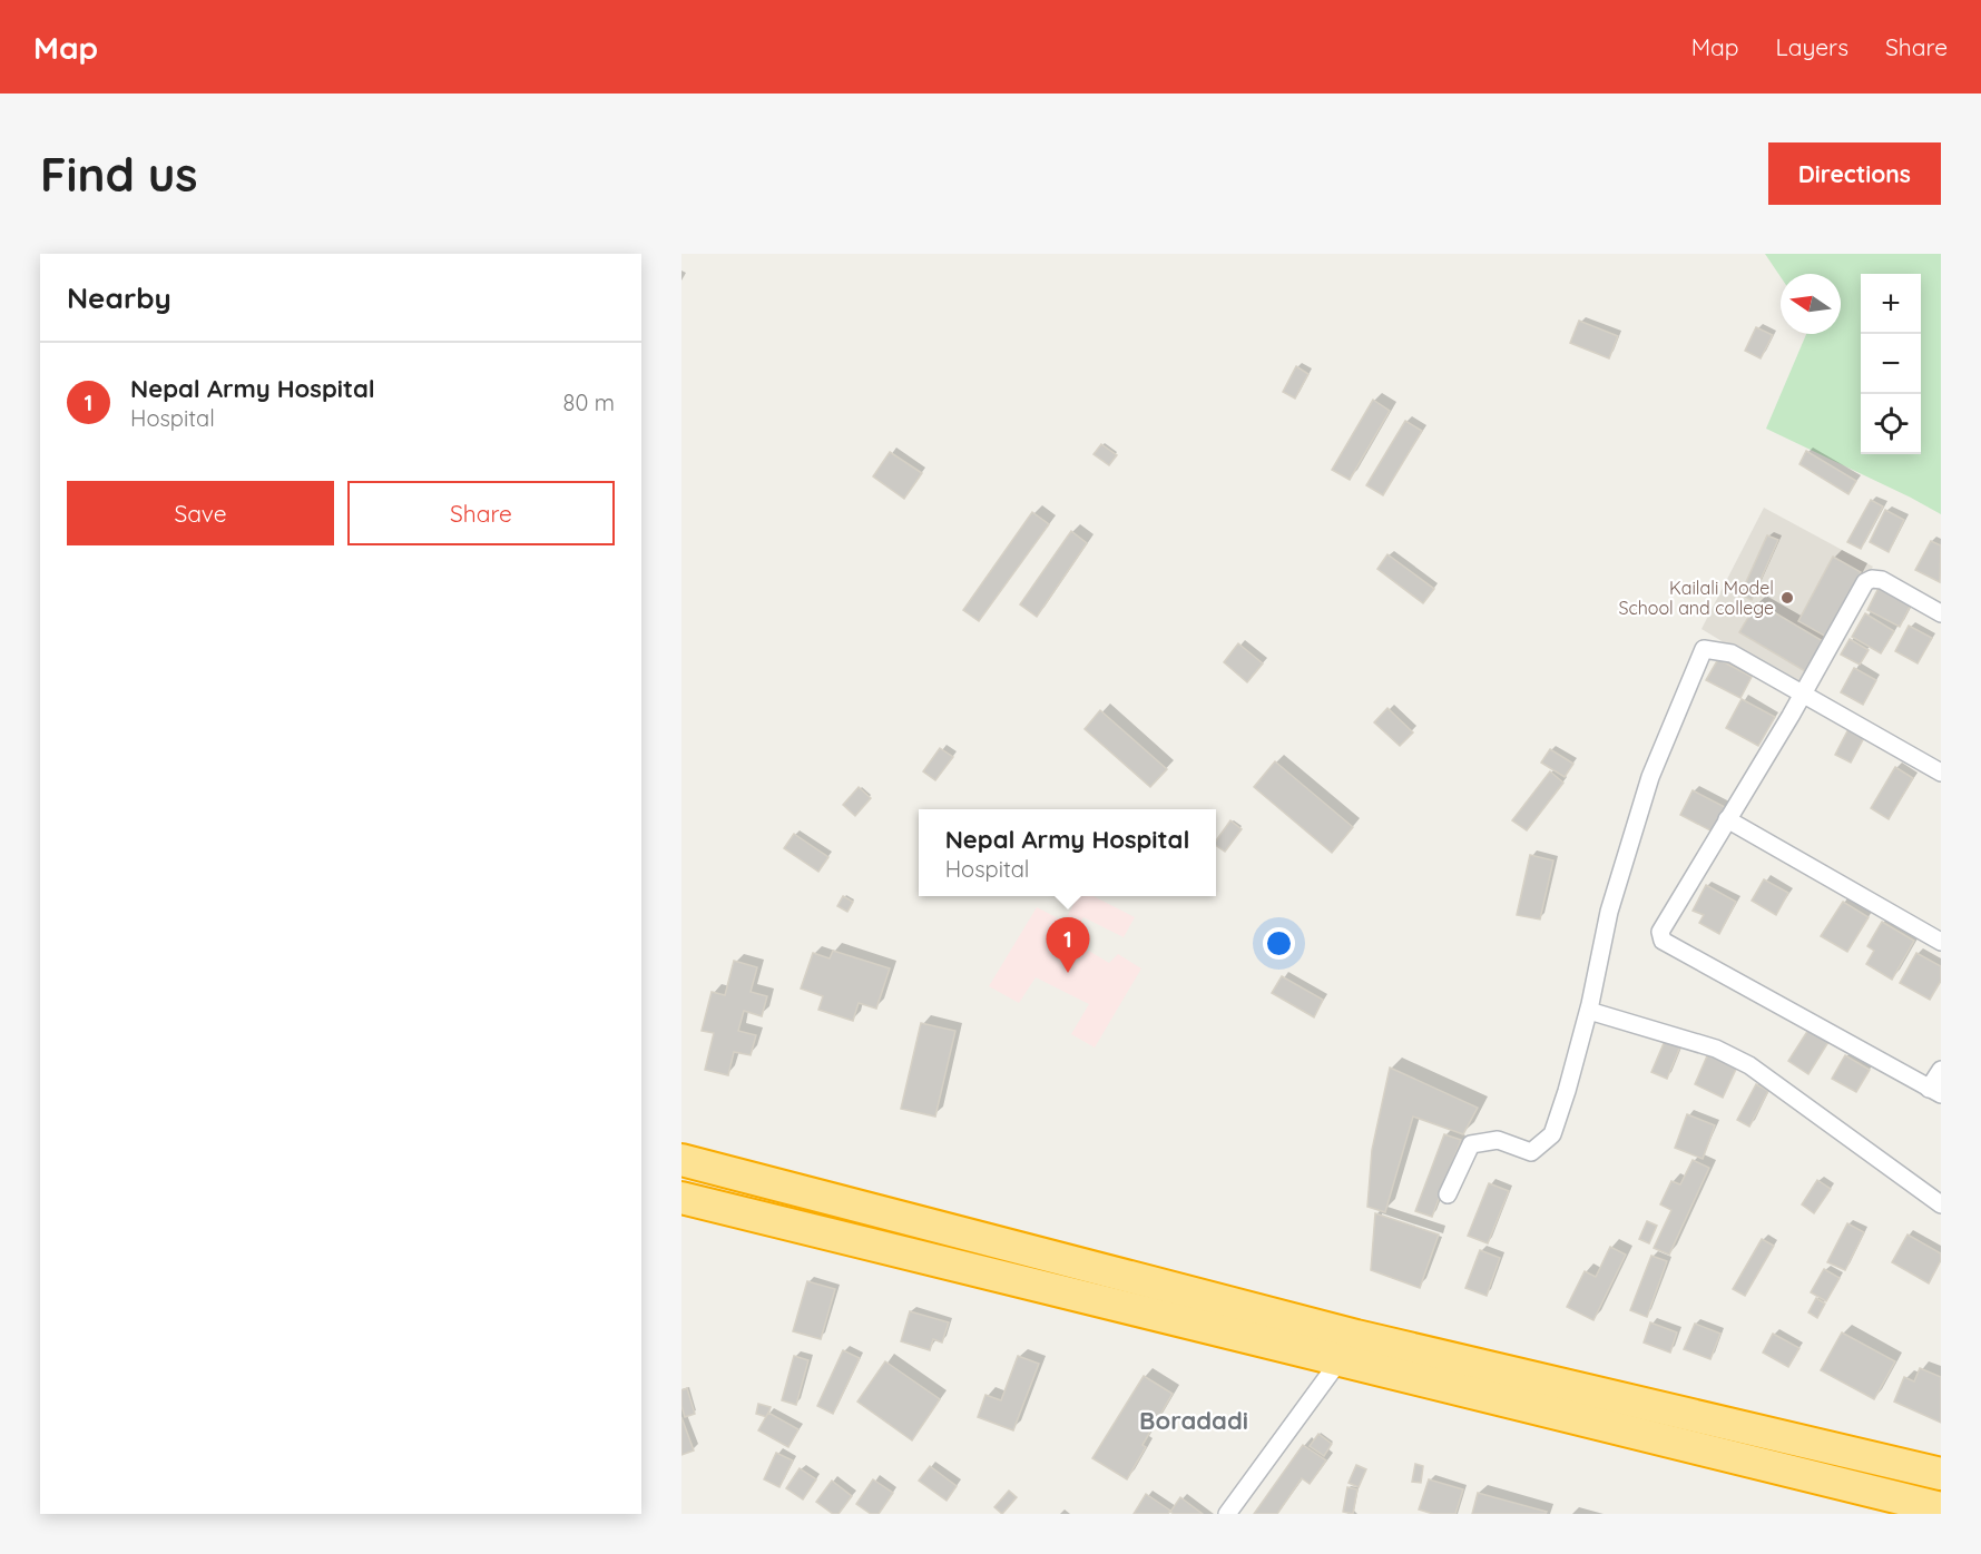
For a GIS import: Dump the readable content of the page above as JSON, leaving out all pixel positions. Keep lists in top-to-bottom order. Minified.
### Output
{"districts":["Boradadi"],"places":["Kailali Model School and college"],"north":"left","page":{"header":"Map","nav":["Map","Layers","Share"],"buttons":["Directions",["Save","Share"]],"title":"Find us","heading":"Nearby","map_buttons":["+","−"],"list":[{"mark":"1","name":"Nepal Army Hospital","note":"Hospital","value":"80 m"}],"popup":["Nepal Army Hospital","Hospital"],"pins":"1"}}
